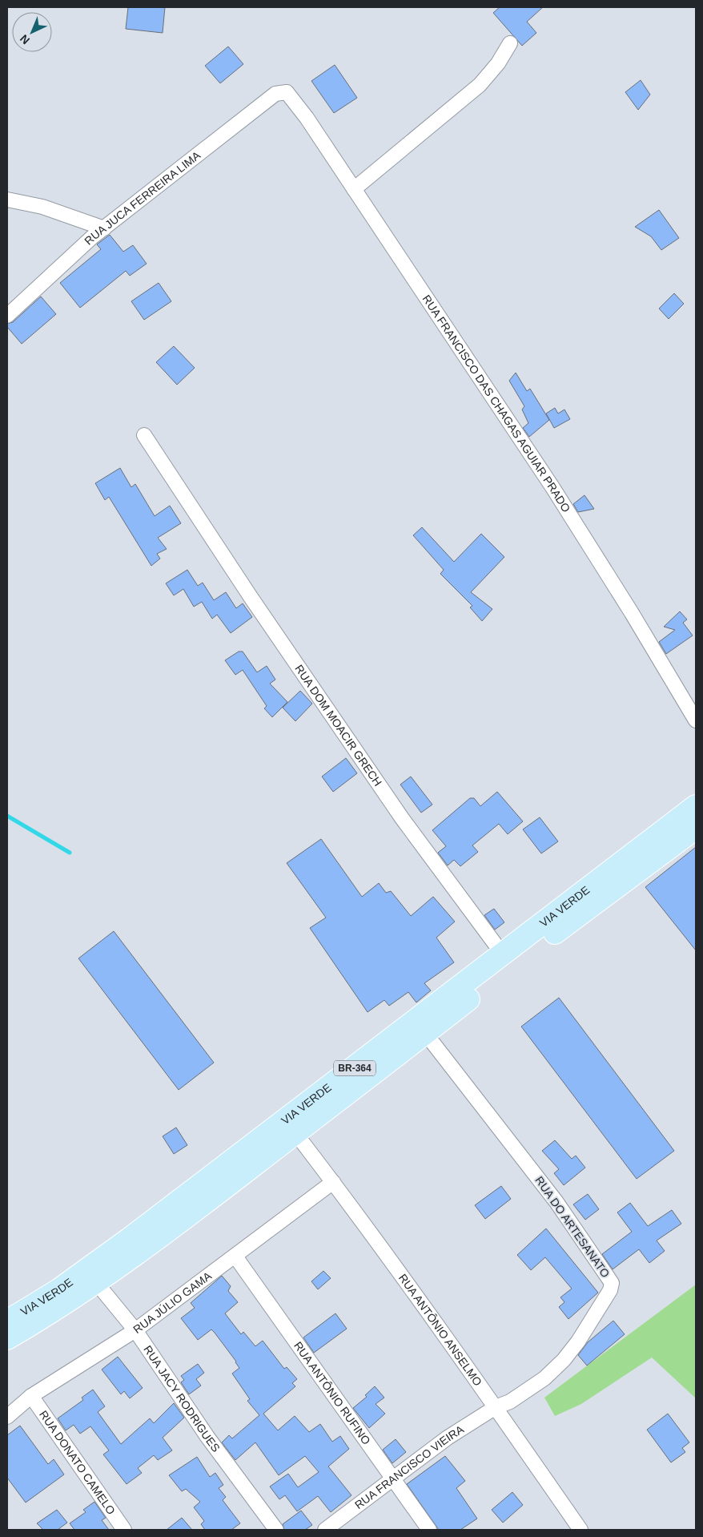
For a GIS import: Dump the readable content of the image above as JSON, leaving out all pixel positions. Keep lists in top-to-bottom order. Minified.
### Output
{"streets":{"main road":["VIA VERDE","BR-364"],"street":["RUA JUCA FERREIRA LIMA","RUA FRANCISCO DAS CHAGAS AGUIAR PRADO","RUA DOM MOACIR GRECH","RUA DO ARTESANATO","RUA JÚLIO GAMA","RUA ANTÔNIO ANSELMO","RUA ANTÔNIO RUFINO","RUA JACY RODRIGUES","RUA DONATO CAMELO","RUA FRANCISCO VIEIRA"]},"crossings":[["RUA JUCA FERREIRA LIMA","RUA FRANCISCO DAS CHAGAS AGUIAR PRADO"],["RUA DOM MOACIR GRECH","VIA VERDE"],["VIA VERDE","RUA DO ARTESANATO"],["VIA VERDE","RUA ANTÔNIO ANSELMO"],["VIA VERDE","RUA JACY RODRIGUES"],["RUA DO ARTESANATO","RUA ANTÔNIO ANSELMO"],["RUA DO ARTESANATO","RUA FRANCISCO VIEIRA"],["RUA JÚLIO GAMA","RUA ANTÔNIO ANSELMO"],["RUA JÚLIO GAMA","RUA ANTÔNIO RUFINO"],["RUA JÚLIO GAMA","RUA JACY RODRIGUES"],["RUA JÚLIO GAMA","RUA DONATO CAMELO"],["RUA ANTÔNIO ANSELMO","RUA FRANCISCO VIEIRA"],["RUA ANTÔNIO RUFINO","RUA FRANCISCO VIEIRA"]],"north":"bottom left"}
